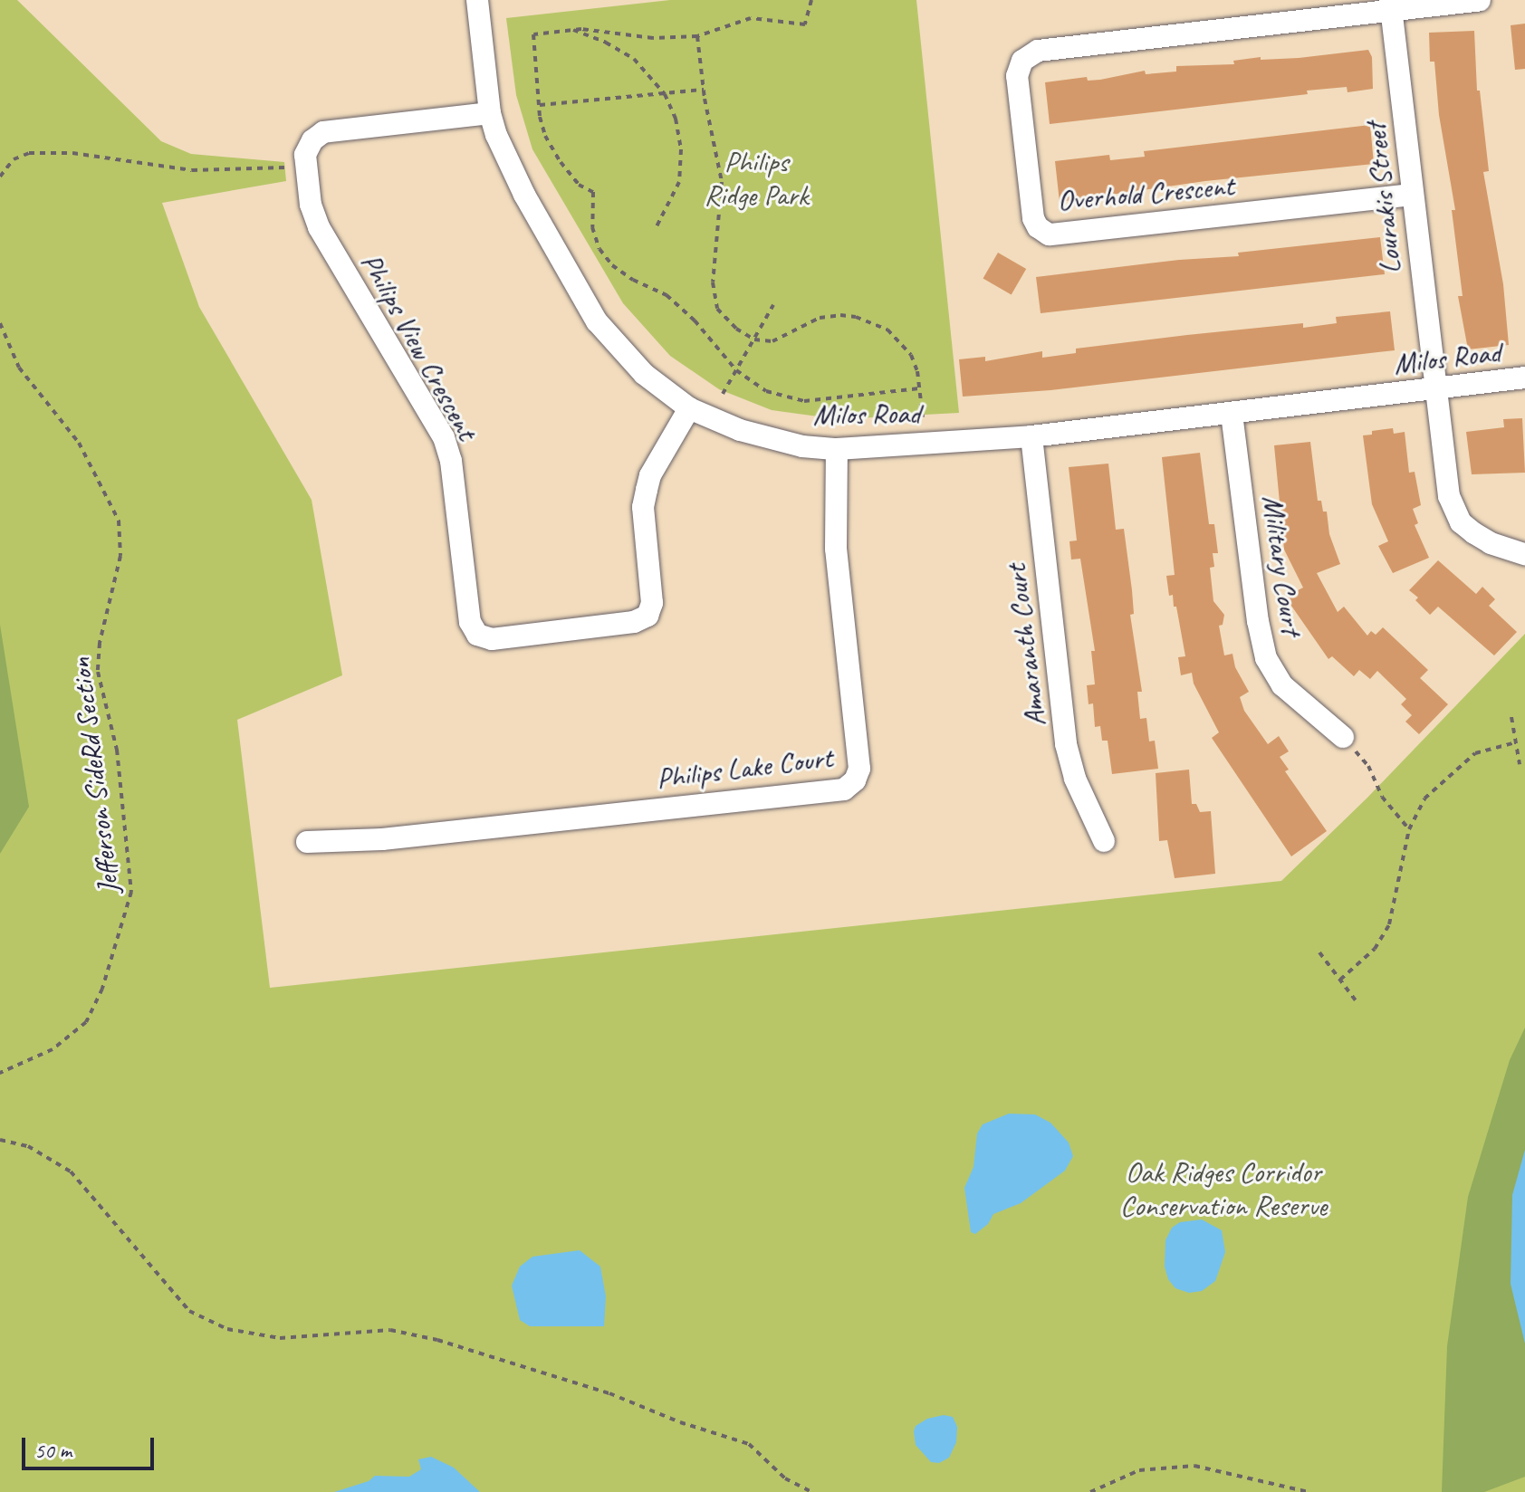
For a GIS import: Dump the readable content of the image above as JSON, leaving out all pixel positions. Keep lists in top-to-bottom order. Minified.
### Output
{"streets":{"street":["Overhold Crescent","Lourakis Street","Philips View Crescent","Milos Road","Military Court","Amaranth Court","Philips Lake Court"],"path":["Jefferson SideRd Section"]},"crossings":[["Overhold Crescent","Lourakis Street"],["Lourakis Street","Milos Road"],["Philips View Crescent","Milos Road"],["Milos Road","Military Court"],["Milos Road","Amaranth Court"],["Milos Road","Philips Lake Court"]],"parks":["Philips Ridge Park","Oak Ridges Corridor Conservation Reserve"],"scale_bar":"50 m"}
